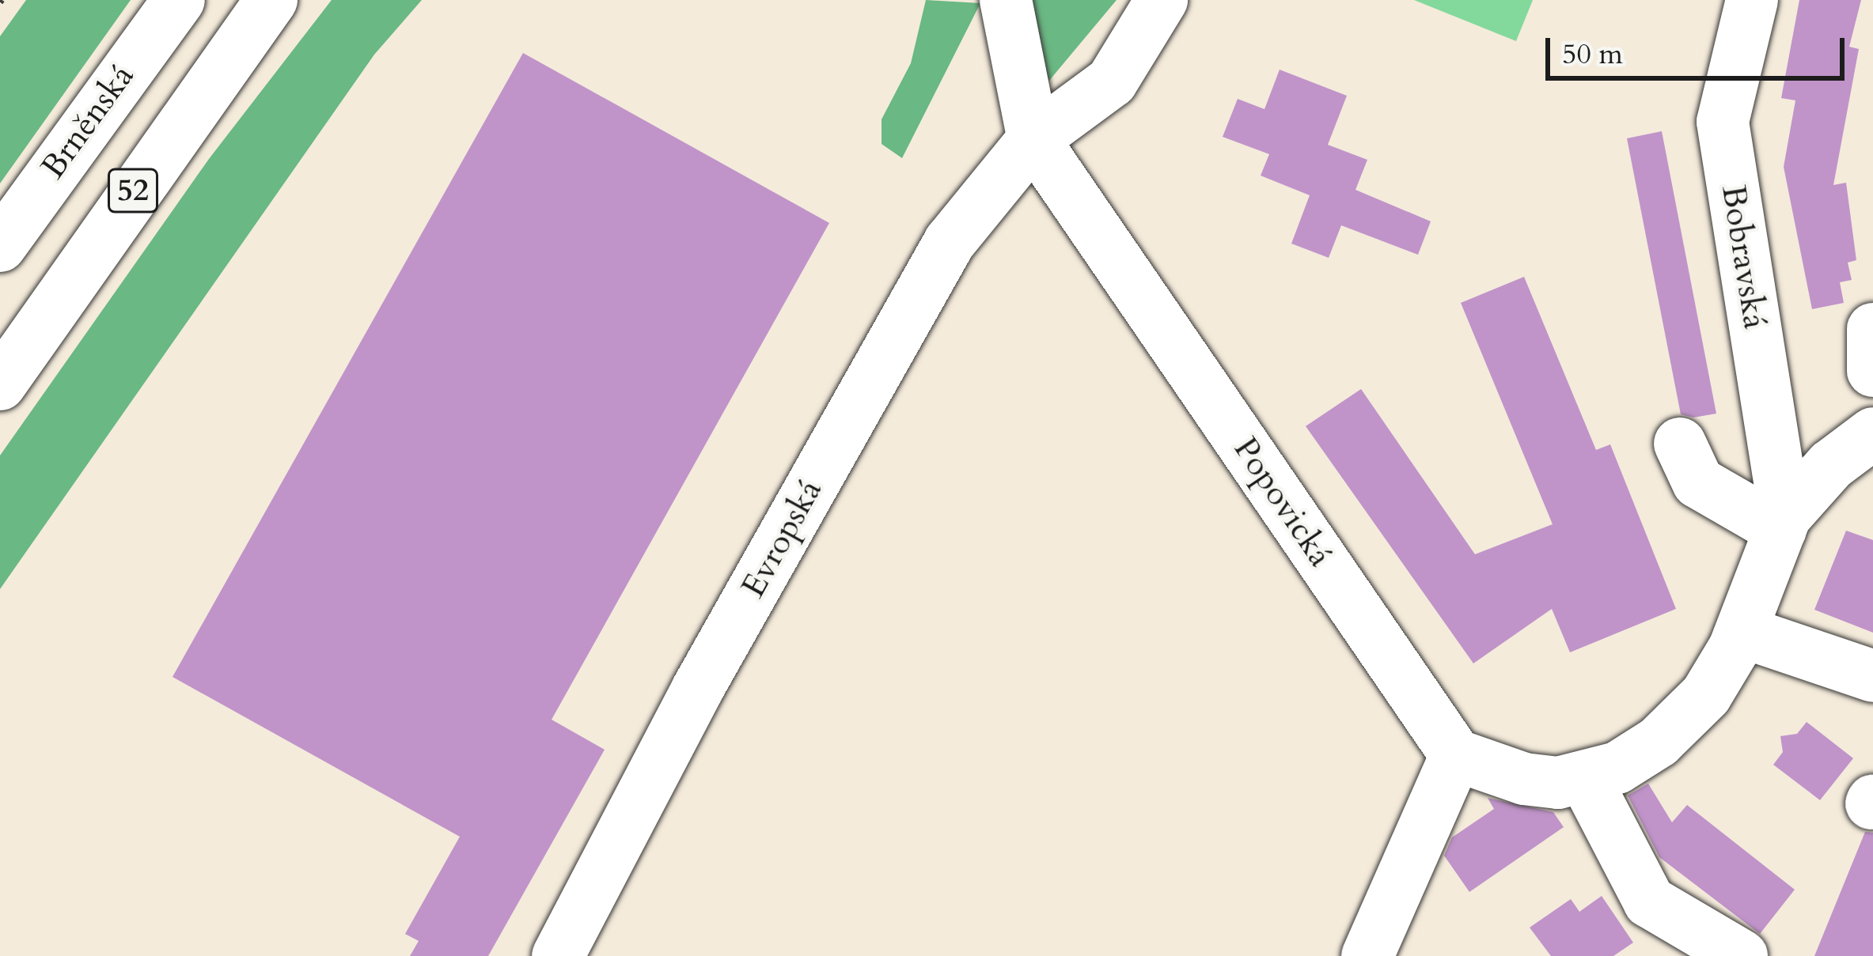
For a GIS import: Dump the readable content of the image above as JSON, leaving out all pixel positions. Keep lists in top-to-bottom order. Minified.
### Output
{"streets":{"main road":["Brněnská","52","Bobravská","Popovická","Evropská"]},"crossings":[["Popovická","Evropská"]],"scale_bar":"50 m"}
